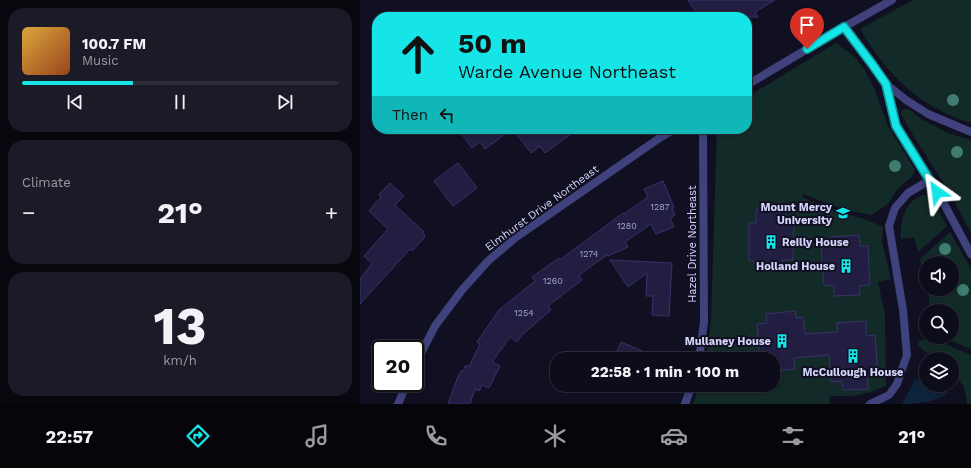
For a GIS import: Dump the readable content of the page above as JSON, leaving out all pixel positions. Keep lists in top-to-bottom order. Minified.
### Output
{"streets":{"street":["Elmhurst Drive Northeast","Hazel Drive Northeast"]},"places":{"school or university":["Mount Mercy University"],"building":["Reilly House","Holland House","Mullaney House","McCullough House"]},"house_numbers":["1287","1280","1274","1260","1254"],"page":{"turn":["50 m","Warde Avenue Northeast"],"song":["100.7 FM","Music"],"then":"Then","tile":["Climate",["13","km/h"]],"heat":["−","21°","+"],"limit":"20","trip":"22:58 · 1 min · 100 m","tabs":["22:57","21°"]}}
